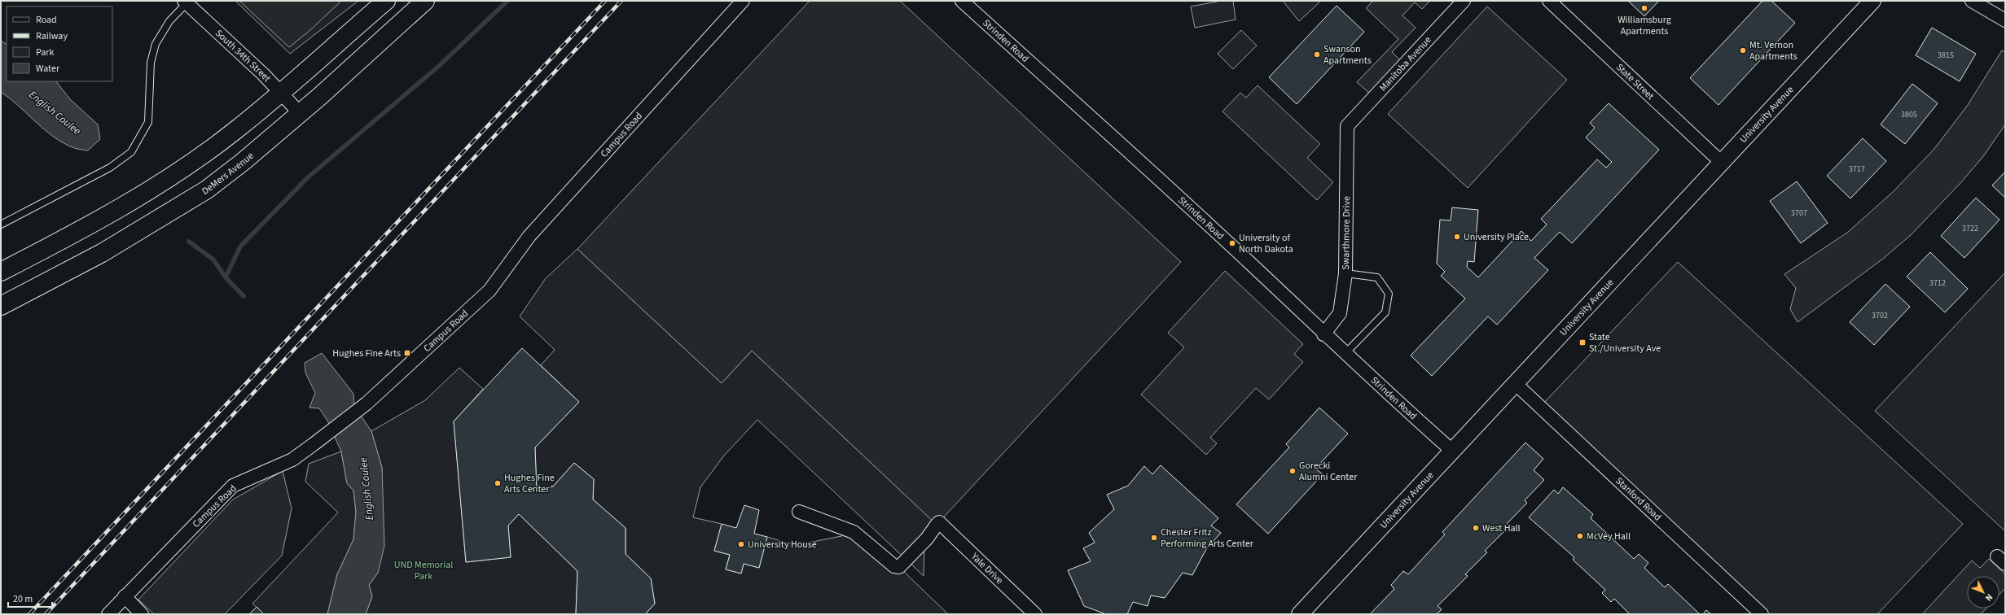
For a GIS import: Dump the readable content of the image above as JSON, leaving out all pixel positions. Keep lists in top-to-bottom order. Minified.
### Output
{"streets":{"main road":["DeMers Avenue"],"street":["Strinden Road","South 34th Street","Manitoba Avenue","State Street","University Avenue","Campus Road","Swarthmore Drive","Stanford Road","Yale Drive"]},"crossings":[["Strinden Road","University Avenue"],["Strinden Road","Swarthmore Drive"],["South 34th Street","DeMers Avenue"],["Manitoba Avenue","Swarthmore Drive"],["State Street","University Avenue"],["University Avenue","Stanford Road"]],"water":["English Coulee"],"parks":["UND Memorial Park"],"places":{"other":["Williamsburg Apartments","Mt. Vernon Apartments","Swanson Apartments","University Place","University of North Dakota","Gorecki Alumni Center","Hughes Fine Arts Center","West Hall","McVey Hall","Chester Fritz Performing Arts Center","University House"],"transit":["State St./University Ave","Hughes Fine Arts"]},"house_numbers":["3815","3805","3717","3707","3722","3712","3702"],"legend":["Road","Railway","Park","Water"],"scale_bar":"20 m","north":"bottom right"}
